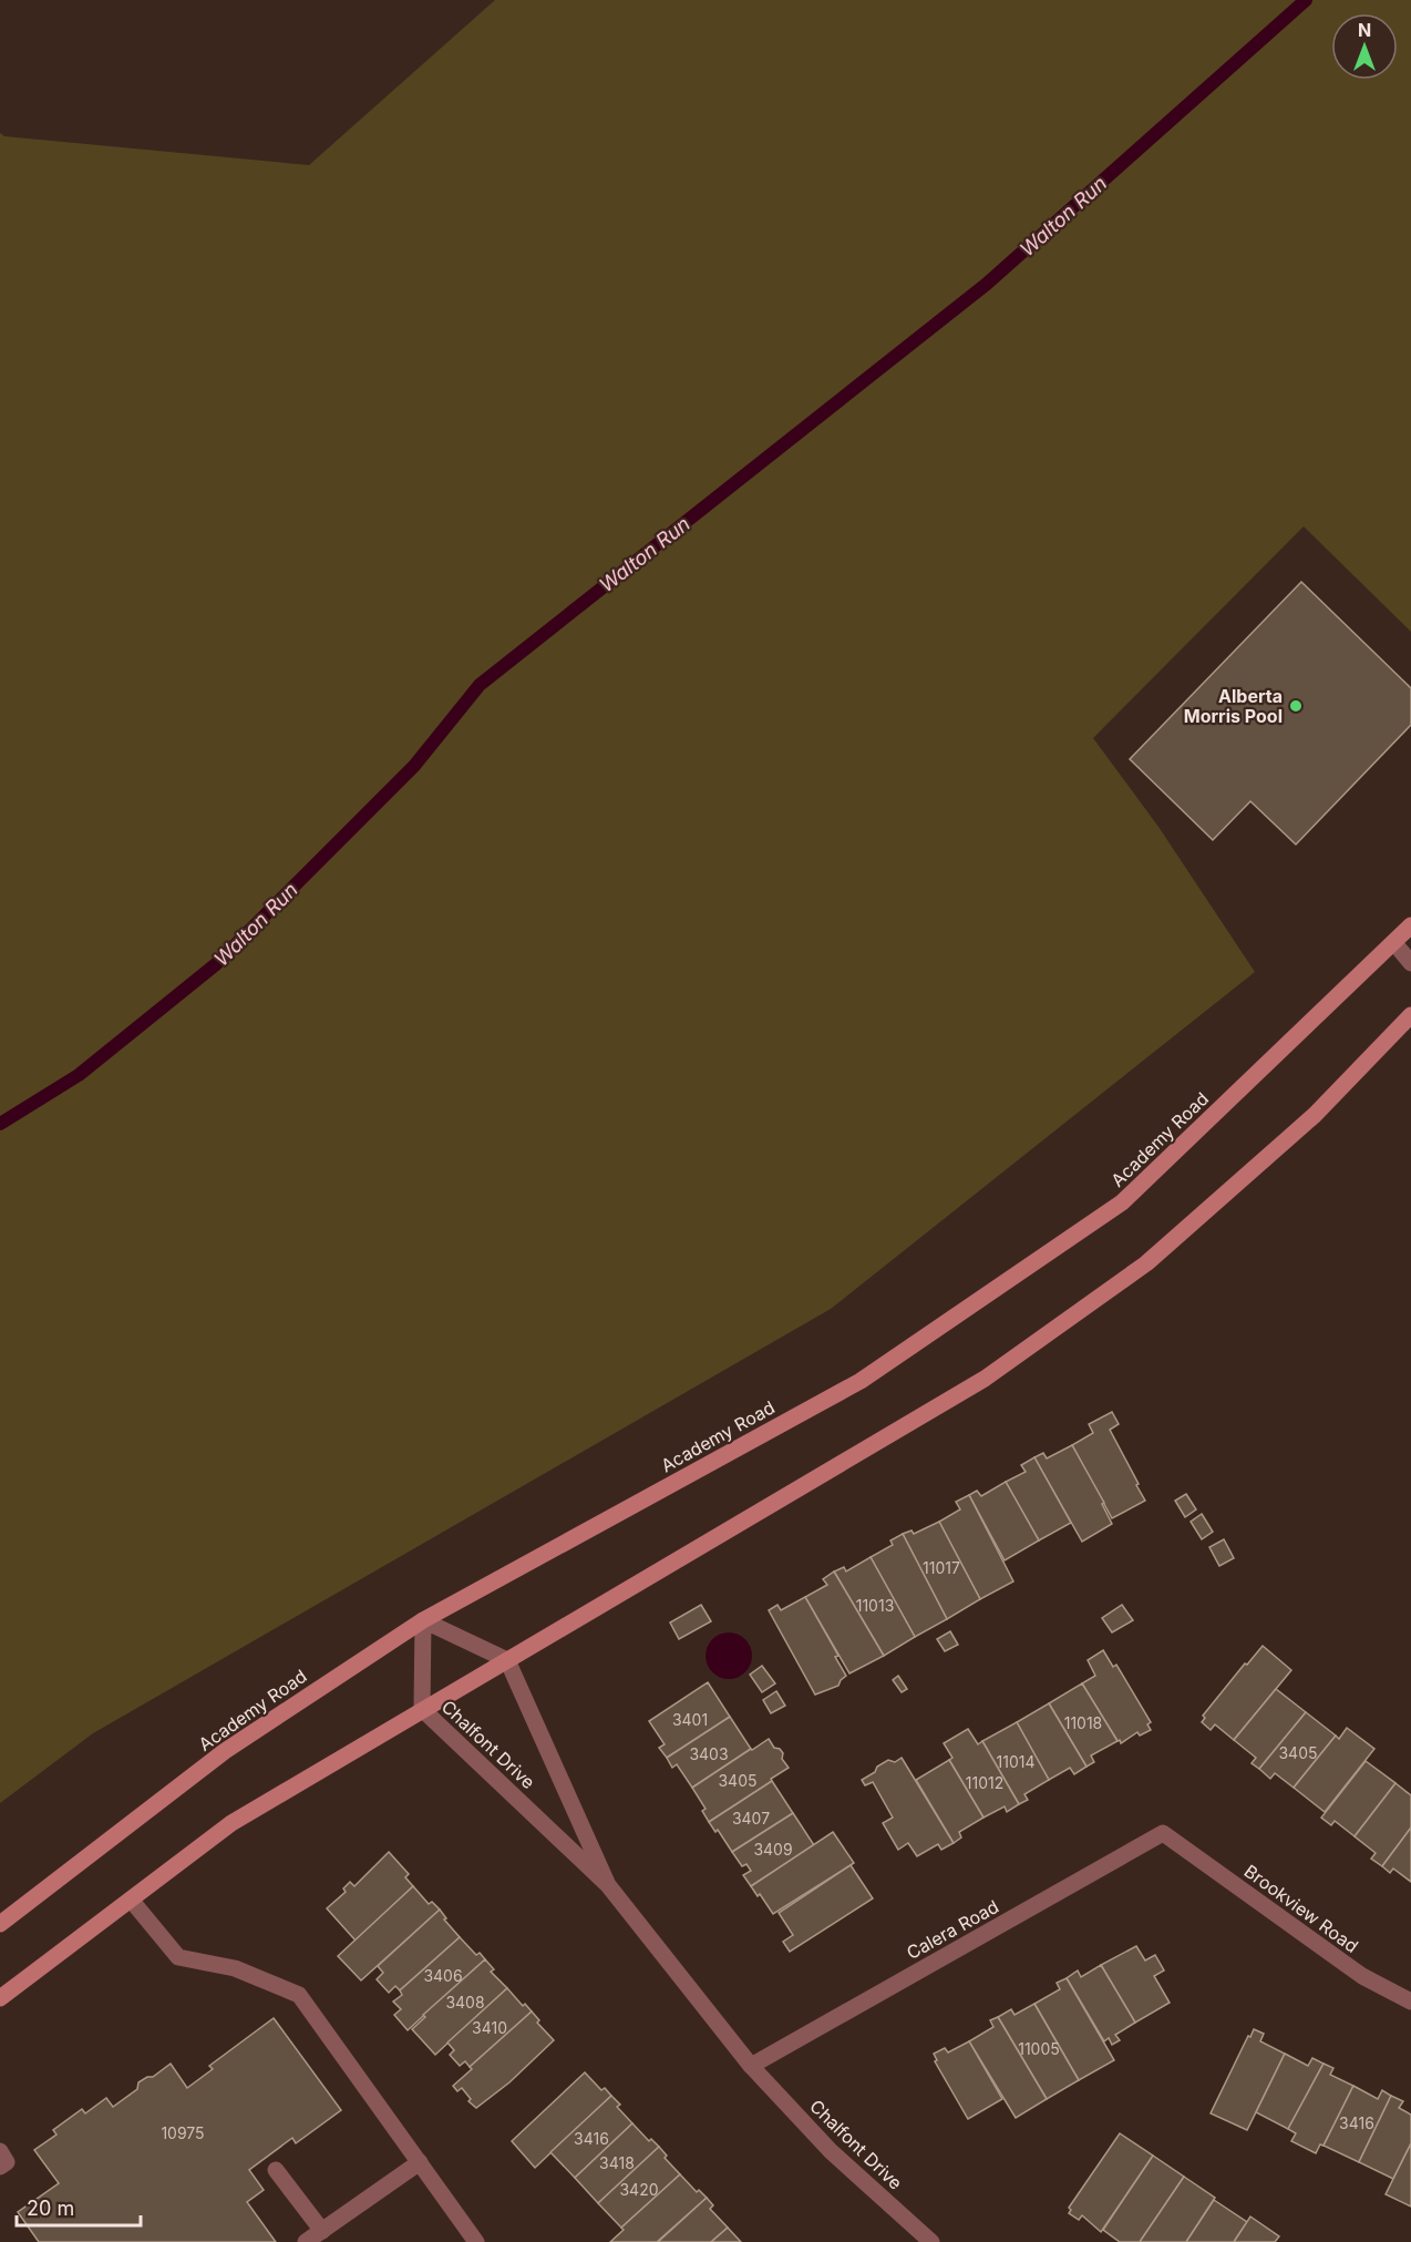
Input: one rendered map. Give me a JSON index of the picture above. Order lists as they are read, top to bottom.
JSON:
{
  "streets": {
    "main road": ["Academy Road"],
    "street": ["Chalfont Drive", "Brookview Road", "Calera Road"]
  },
  "crossings": [
    ["Academy Road", "Chalfont Drive"],
    ["Chalfont Drive", "Calera Road"],
    ["Brookview Road", "Calera Road"]
  ],
  "water": ["Walton Run"],
  "places": ["Alberta Morris Pool"],
  "house_numbers": [
    "11017",
    "11013",
    "3401",
    "11018",
    "3405",
    "3403",
    "11014",
    "3405",
    "11012",
    "3407",
    "3409",
    "3406",
    "3408",
    "3410",
    "11005",
    "3416",
    "10975",
    "3416",
    "3418",
    "3420"
  ],
  "scale_bar": "20 m",
  "north": "top"
}
